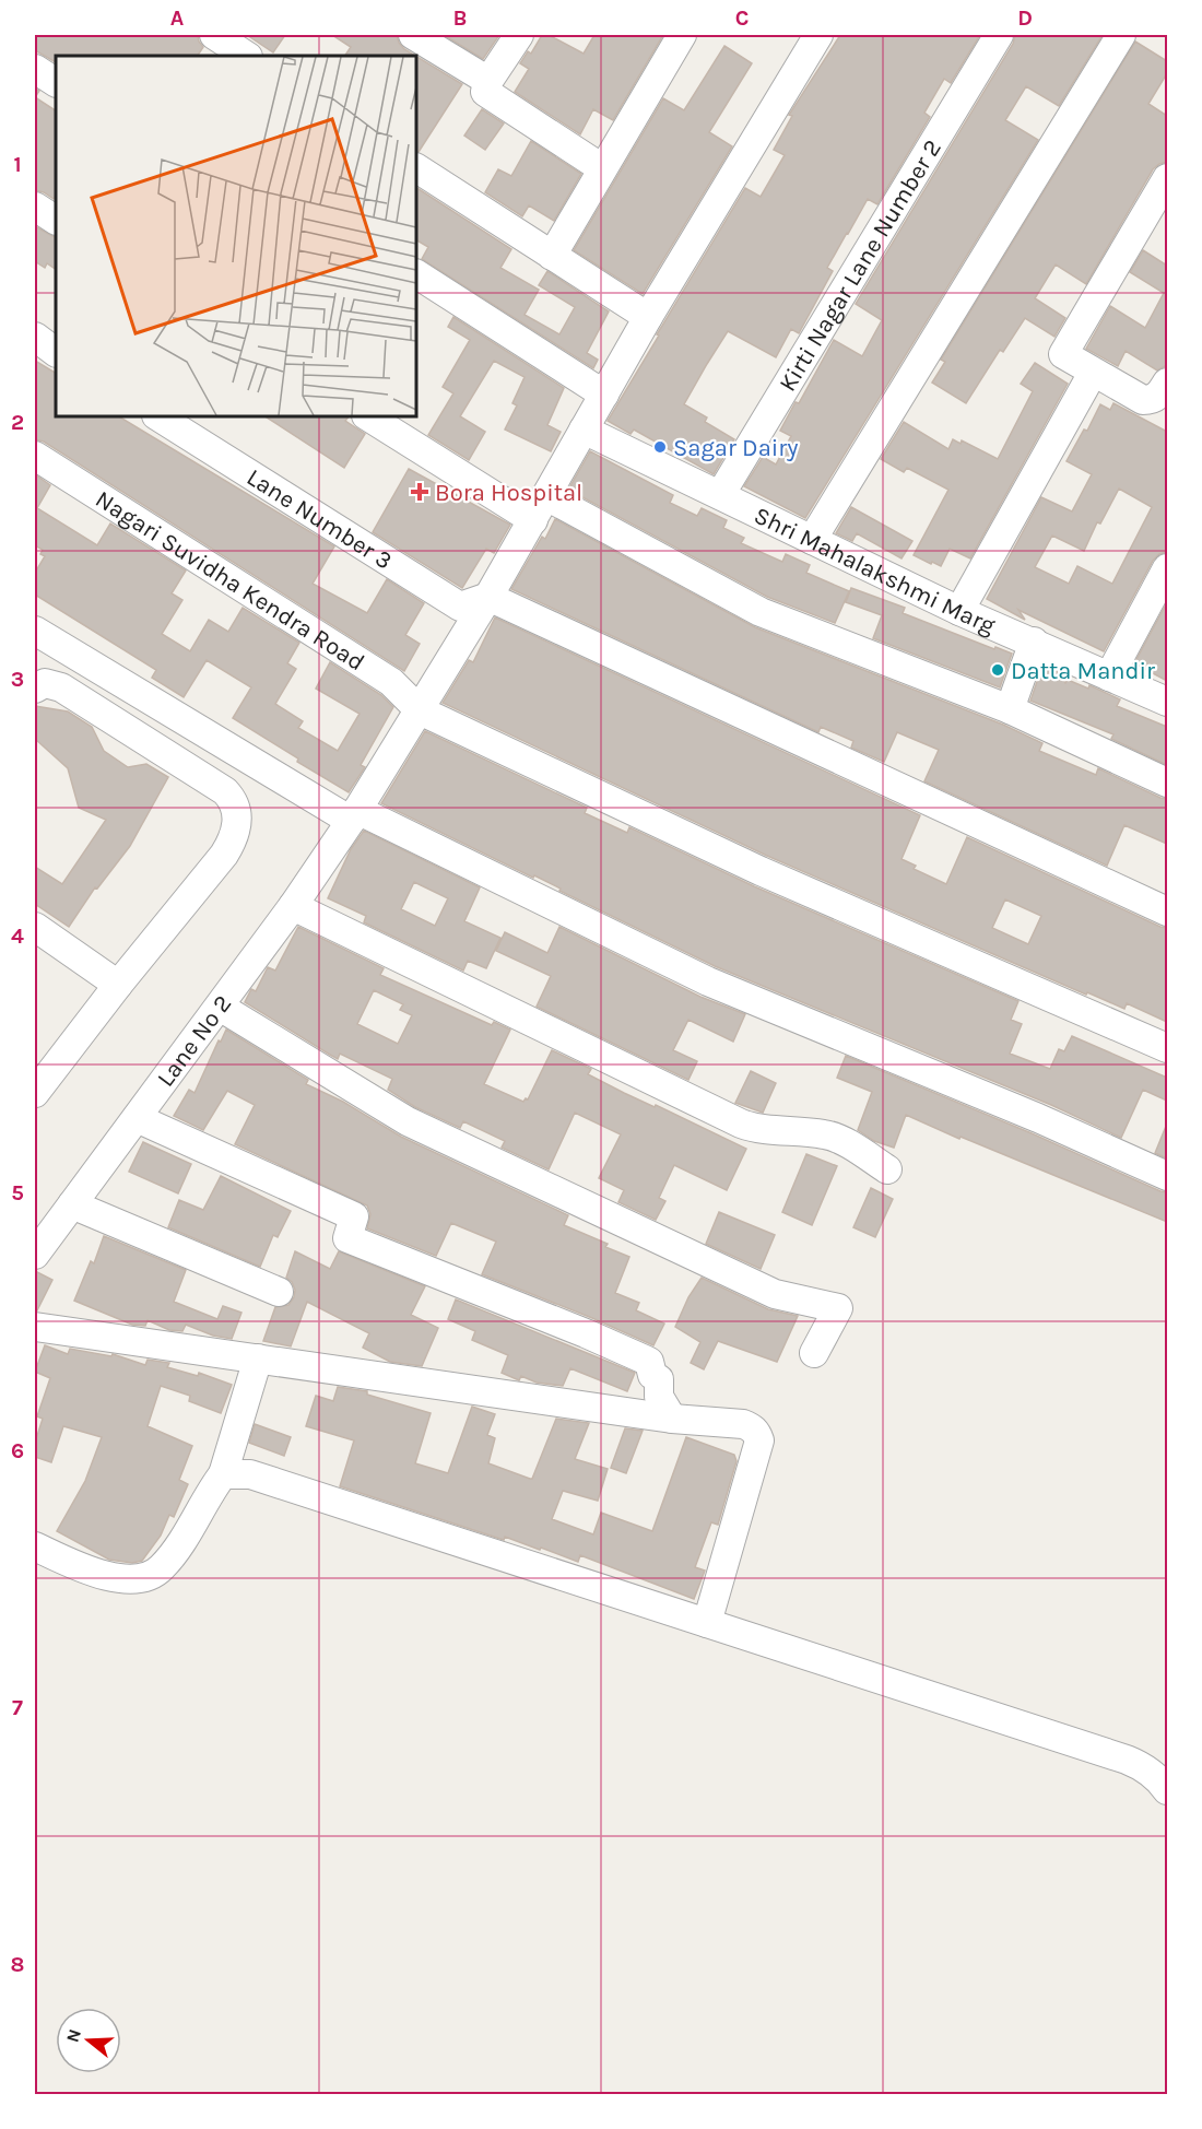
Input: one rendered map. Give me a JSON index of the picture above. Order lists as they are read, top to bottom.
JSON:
{
  "streets": {
    "street": [
      "Kirti Nagar Lane Number 2",
      "Lane Number 3",
      "Shri Mahalakshmi Marg",
      "Nagari Suvidha Kendra Road",
      "Lane No 2"
    ]
  },
  "crossings": [
    ["Kirti Nagar Lane Number 2", "Shri Mahalakshmi Marg"],
    ["Lane Number 3", "Lane No 2"],
    ["Shri Mahalakshmi Marg", "Lane No 2"],
    ["Nagari Suvidha Kendra Road", "Lane No 2"]
  ],
  "places": {
    "other": ["Sagar Dairy", "Datta Mandir"],
    "health": ["Bora Hospital"]
  },
  "north": "left",
  "grid": {
    "columns": [
      "A",
      "B",
      "C",
      "D"
    ],
    "rows": [
      "1",
      "2",
      "3",
      "4",
      "5",
      "6",
      "7",
      "8"
    ]
  }
}
